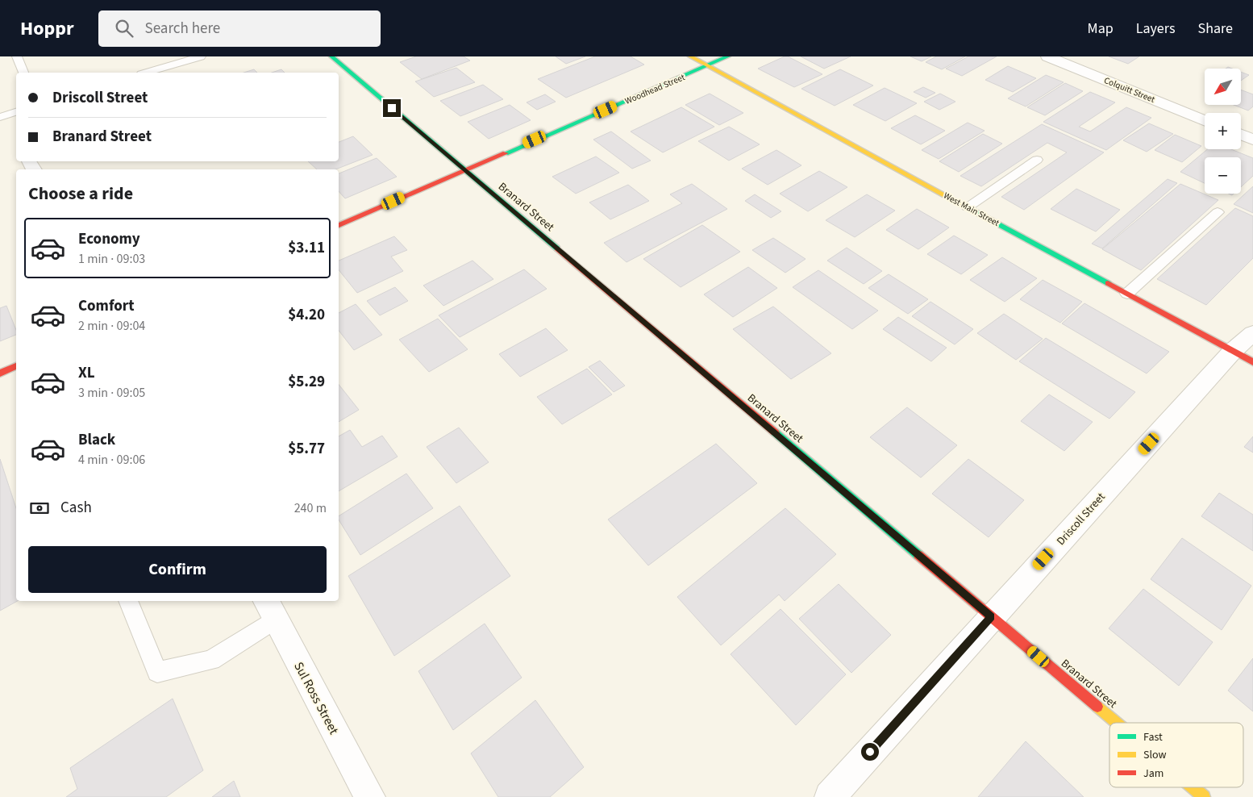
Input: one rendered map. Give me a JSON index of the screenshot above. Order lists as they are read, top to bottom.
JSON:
{
  "streets": {
    "street": [
      "Woodhead Street",
      "Colquitt Street",
      "Branard Street",
      "West Main Street",
      "Driscoll Street",
      "Sul Ross Street"
    ]
  },
  "crossings": [
    ["Woodhead Street", "Branard Street"],
    ["Woodhead Street", "West Main Street"],
    ["Branard Street", "Driscoll Street"],
    ["West Main Street", "Driscoll Street"]
  ],
  "legend": ["Fast", "Slow", "Jam"],
  "north": "bottom left",
  "page": {
    "header": "Hoppr",
    "search": "Search here",
    "nav": ["Map", "Layers", "Share"],
    "map_buttons": ["+", "−"],
    "banner": ["Driscoll Street", "Branard Street"],
    "heading": "Choose a ride",
    "list": [
      {
        "name": "Economy",
        "note": "1 min · 09:03",
        "value": "$3.11"
      },
      {
        "name": "Comfort",
        "note": "2 min · 09:04",
        "value": "$4.20"
      },
      {
        "name": "XL",
        "note": "3 min · 09:05",
        "value": "$5.29"
      },
      {
        "name": "Black",
        "note": "4 min · 09:06",
        "value": "$5.77"
      }
    ],
    "pay": ["Cash", "240 m"],
    "buttons": "Confirm"
  }
}
